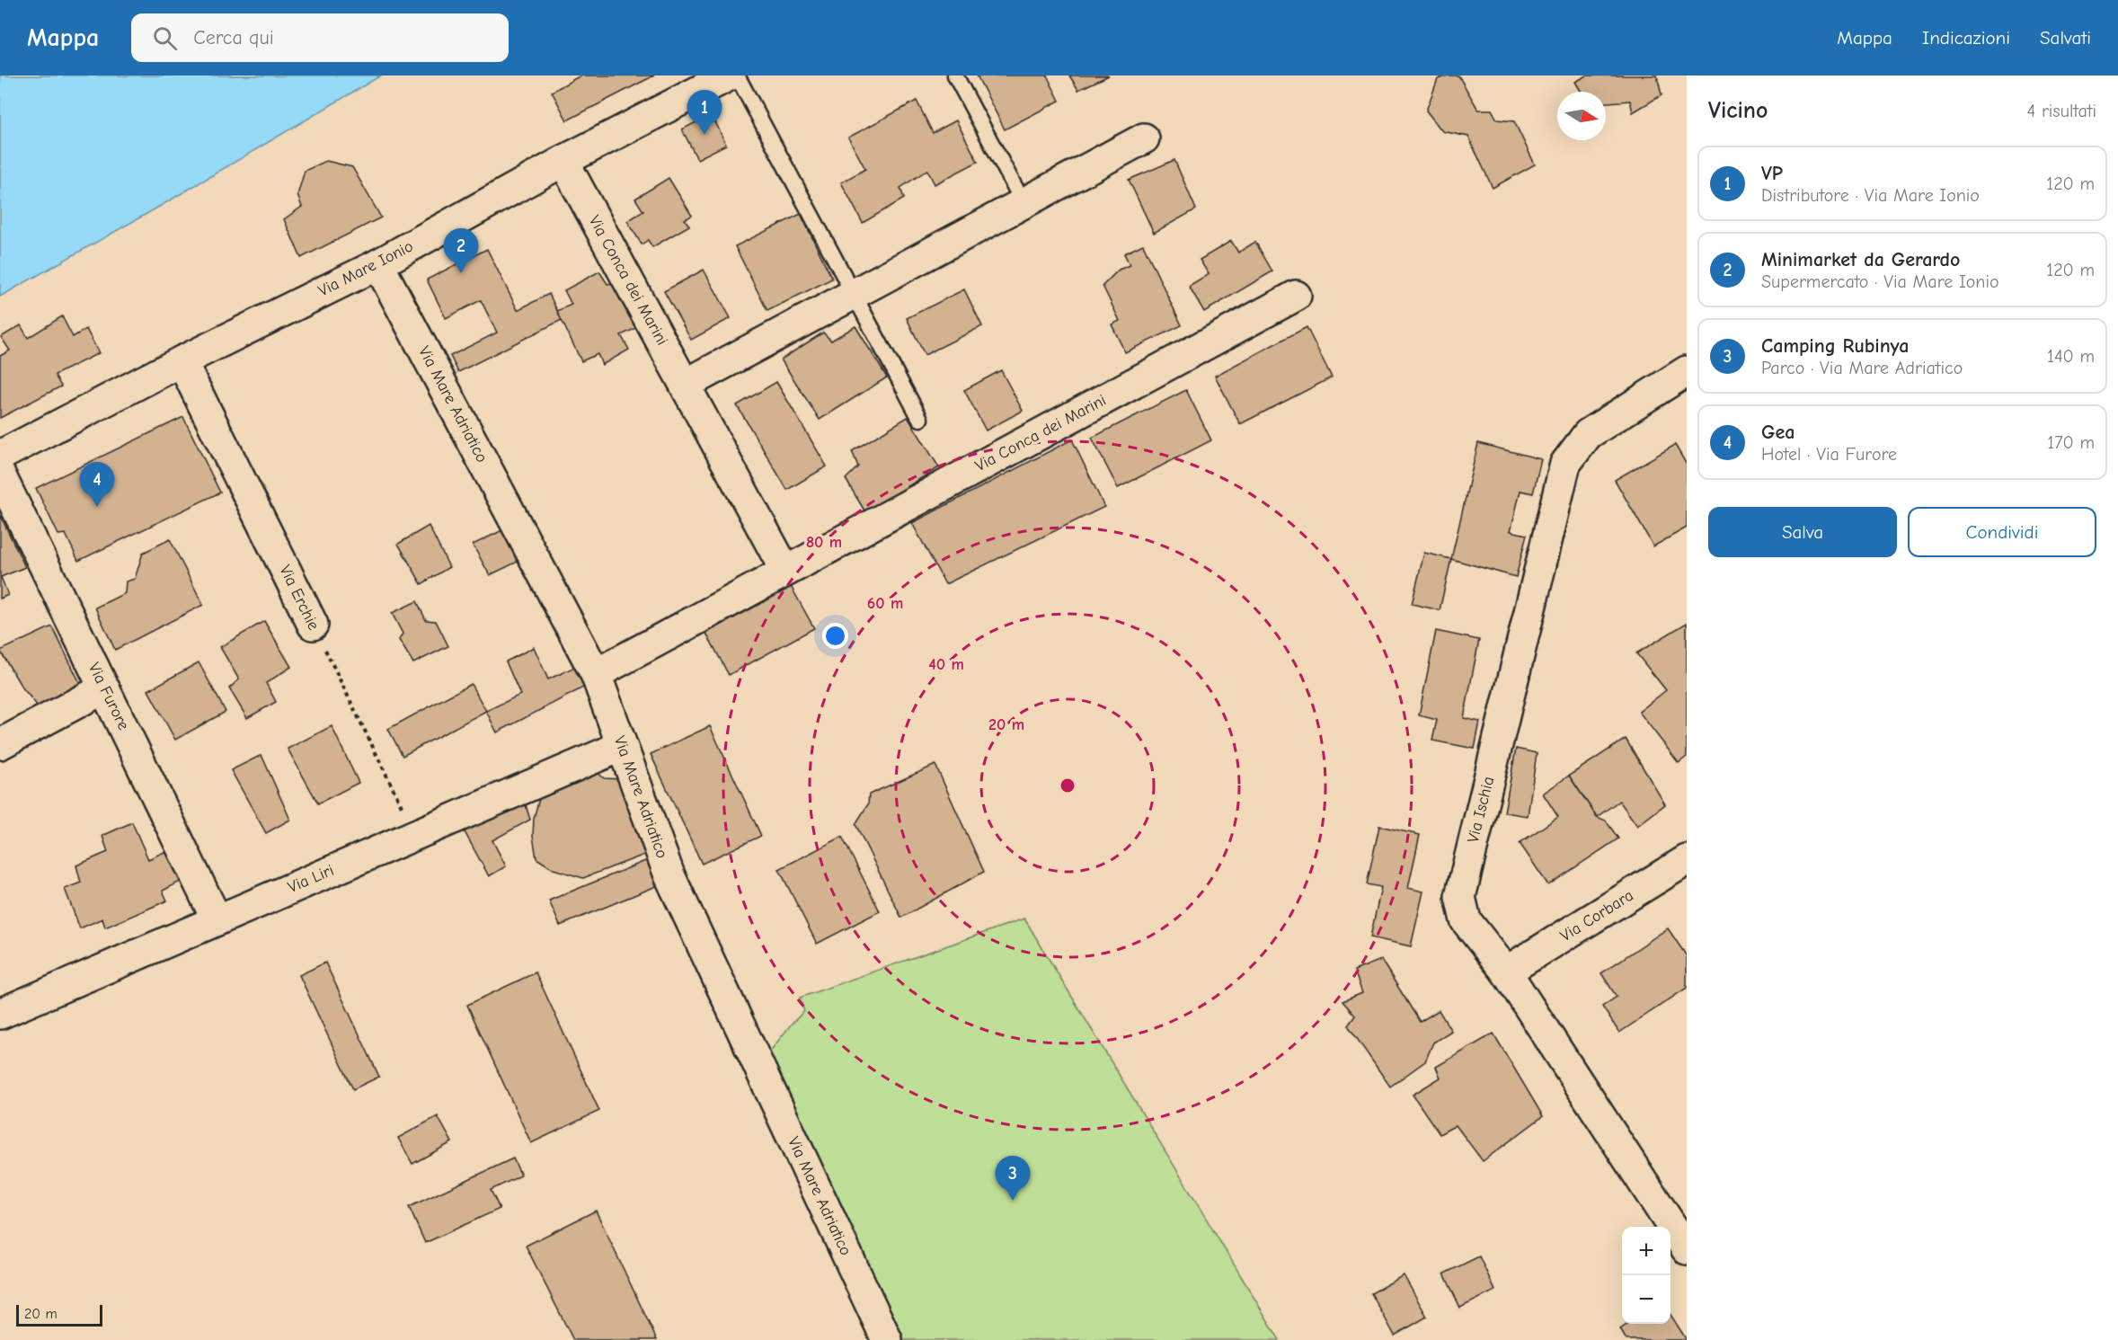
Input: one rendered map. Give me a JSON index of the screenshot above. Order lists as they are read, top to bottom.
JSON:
{
  "streets": {
    "street": [
      "Via Mare Ionio",
      "Via Conca dei Marini",
      "Via Mare Adriatico",
      "Via Erchie",
      "Via Furore",
      "Via Ischia",
      "Via Liri",
      "Via Corbara"
    ]
  },
  "crossings": [
    ["Via Mare Ionio", "Via Conca dei Marini"],
    ["Via Mare Ionio", "Via Mare Adriatico"],
    ["Via Mare Ionio", "Via Erchie"],
    ["Via Conca dei Marini", "Via Mare Adriatico"],
    ["Via Mare Adriatico", "Via Liri"],
    ["Via Erchie", "Via Liri"],
    ["Via Furore", "Via Liri"],
    ["Via Ischia", "Via Corbara"]
  ],
  "scale_bar": "20 m",
  "north": "right",
  "page": {
    "header": "Mappa",
    "search": "Cerca qui",
    "nav": ["Mappa", "Indicazioni", "Salvati"],
    "heading": ["Vicino", "4 risultati"],
    "pins": [
      "1",
      "2",
      "4",
      "3"
    ],
    "list": [
      {
        "mark": "1",
        "name": "VP",
        "note": "Distributore · Via Mare Ionio",
        "value": "120 m"
      },
      {
        "mark": "2",
        "name": "Minimarket da Gerardo",
        "note": "Supermercato · Via Mare Ionio",
        "value": "120 m"
      },
      {
        "mark": "3",
        "name": "Camping Rubinya",
        "note": "Parco · Via Mare Adriatico",
        "value": "140 m"
      },
      {
        "mark": "4",
        "name": "Gea",
        "note": "Hotel · Via Furore",
        "value": "170 m"
      }
    ],
    "buttons": ["Salva", "Condividi"],
    "map_buttons": ["+", "−"],
    "scale": "20 m"
  },
  "rings": [
    "80 m",
    "60 m",
    "40 m",
    "20 m"
  ]
}
